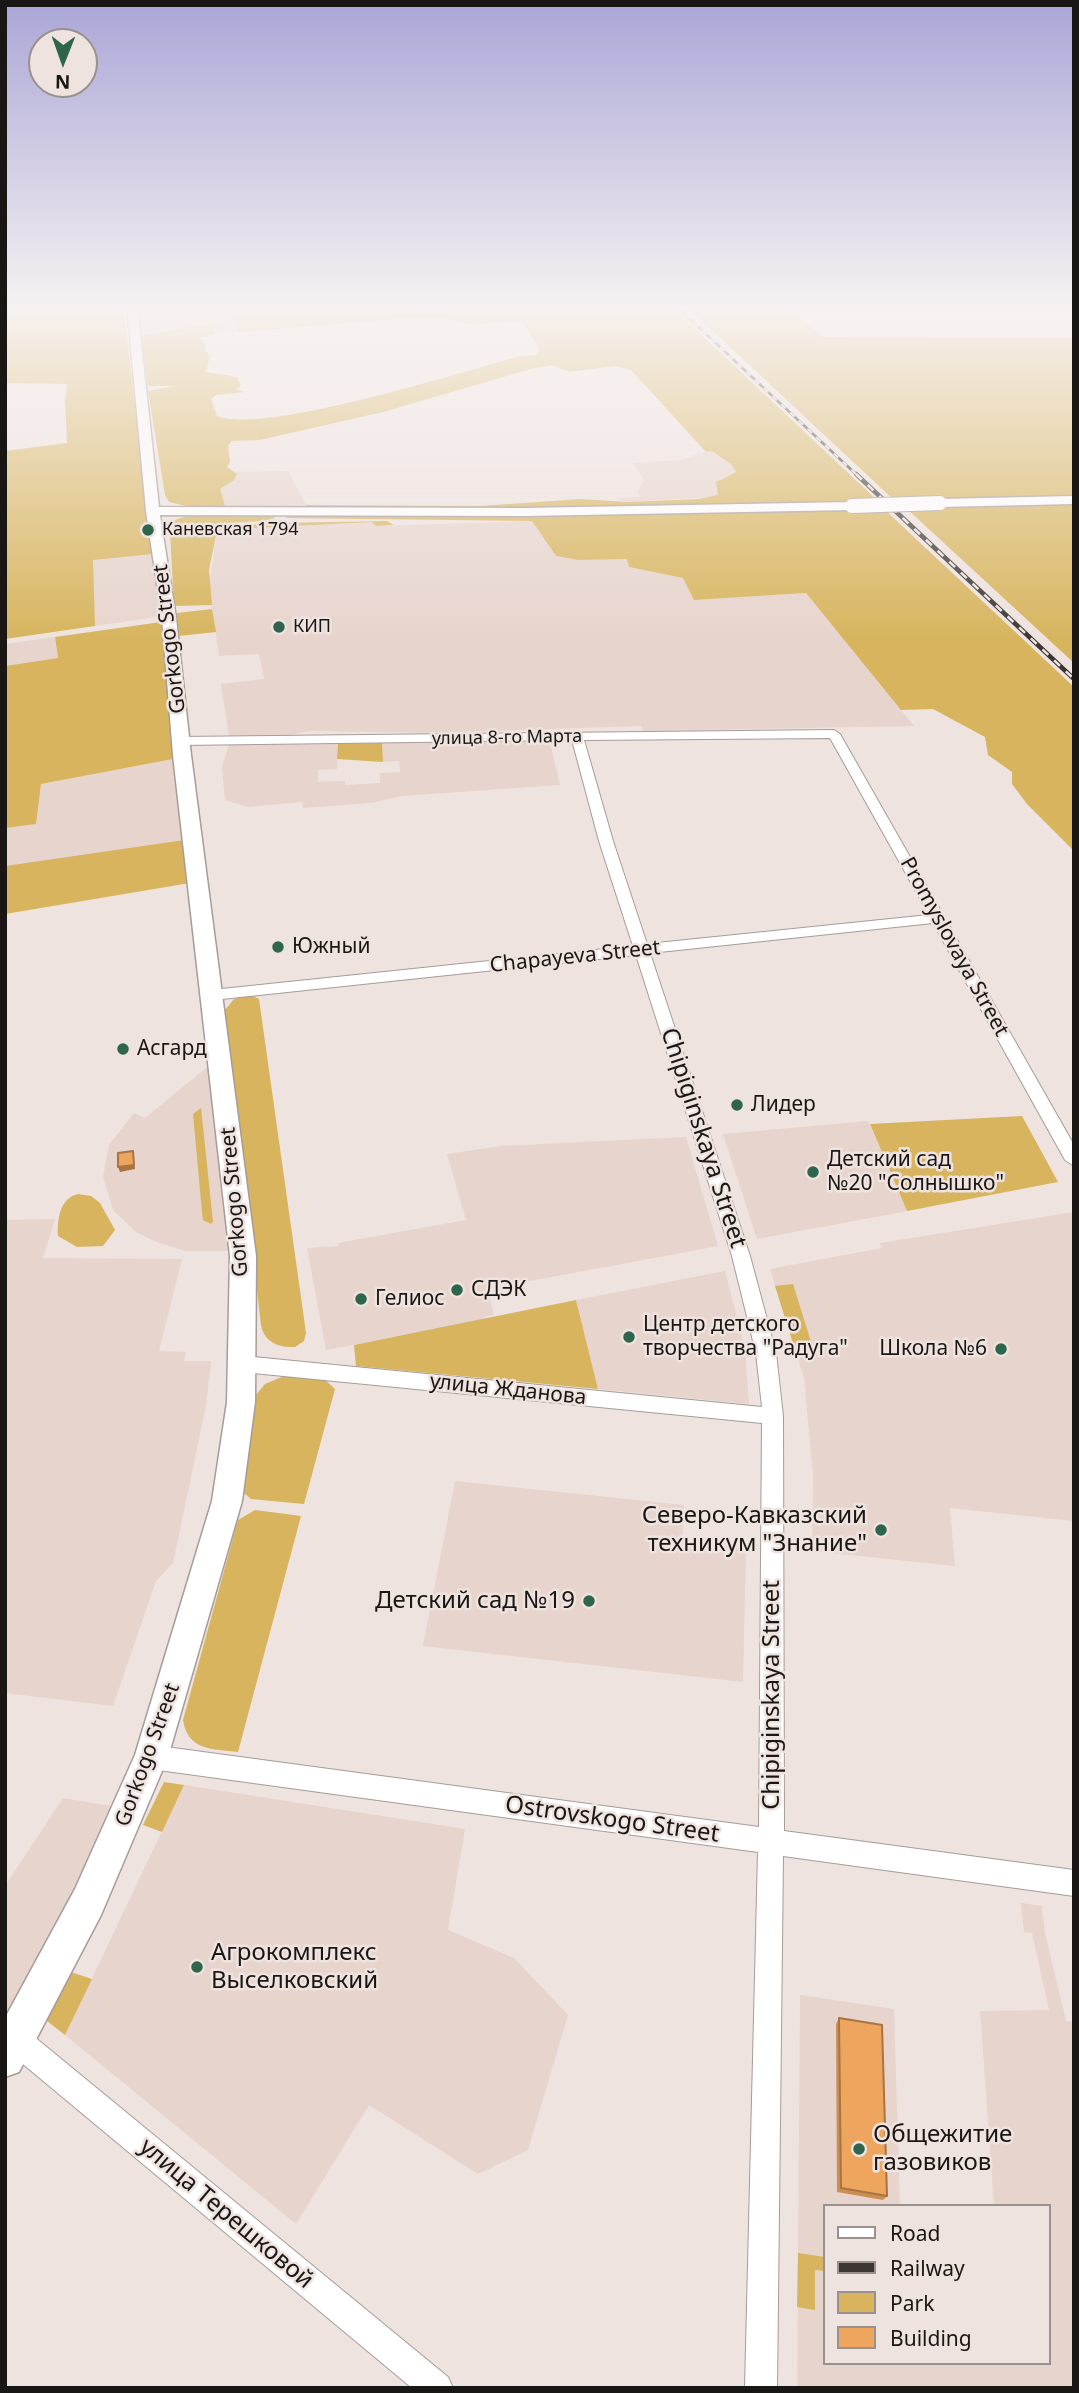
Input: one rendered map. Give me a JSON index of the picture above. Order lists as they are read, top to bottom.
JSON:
{
  "streets": {
    "main road": ["Gorkogo Street"],
    "street": [
      "улица 8-го Марта",
      "Promyslovaya Street",
      "Chapayeva Street",
      "Chipiginskaya Street",
      "улица Жданова",
      "Ostrovskogo Street",
      "улица Терешковой"
    ]
  },
  "crossings": [
    ["Gorkogo Street", "улица 8-го Марта"],
    ["Gorkogo Street", "Chapayeva Street"],
    ["Gorkogo Street", "улица Жданова"],
    ["Gorkogo Street", "Ostrovskogo Street"],
    ["Gorkogo Street", "улица Терешковой"],
    ["улица 8-го Марта", "Promyslovaya Street"],
    ["улица 8-го Марта", "Chipiginskaya Street"],
    ["Promyslovaya Street", "Chapayeva Street"],
    ["Chapayeva Street", "Chipiginskaya Street"],
    ["Chipiginskaya Street", "улица Жданова"],
    ["Chipiginskaya Street", "Ostrovskogo Street"]
  ],
  "places": [
    "Каневская 1794",
    "КИП",
    "Южный",
    "Асгард",
    "Лидер",
    "Детский сад №20 \"Солнышко\"",
    "СДЭК",
    "Гелиос",
    "Центр детского творчества \"Радуга\"",
    "Школа №6",
    "Северо-Кавказский техникум \"Знание\"",
    "Детский сад №19",
    "Агрокомплекс Выселковский",
    "Общежитие газовиков"
  ],
  "legend": [
    "Road",
    "Railway",
    "Park",
    "Building"
  ],
  "north": "bottom"
}
